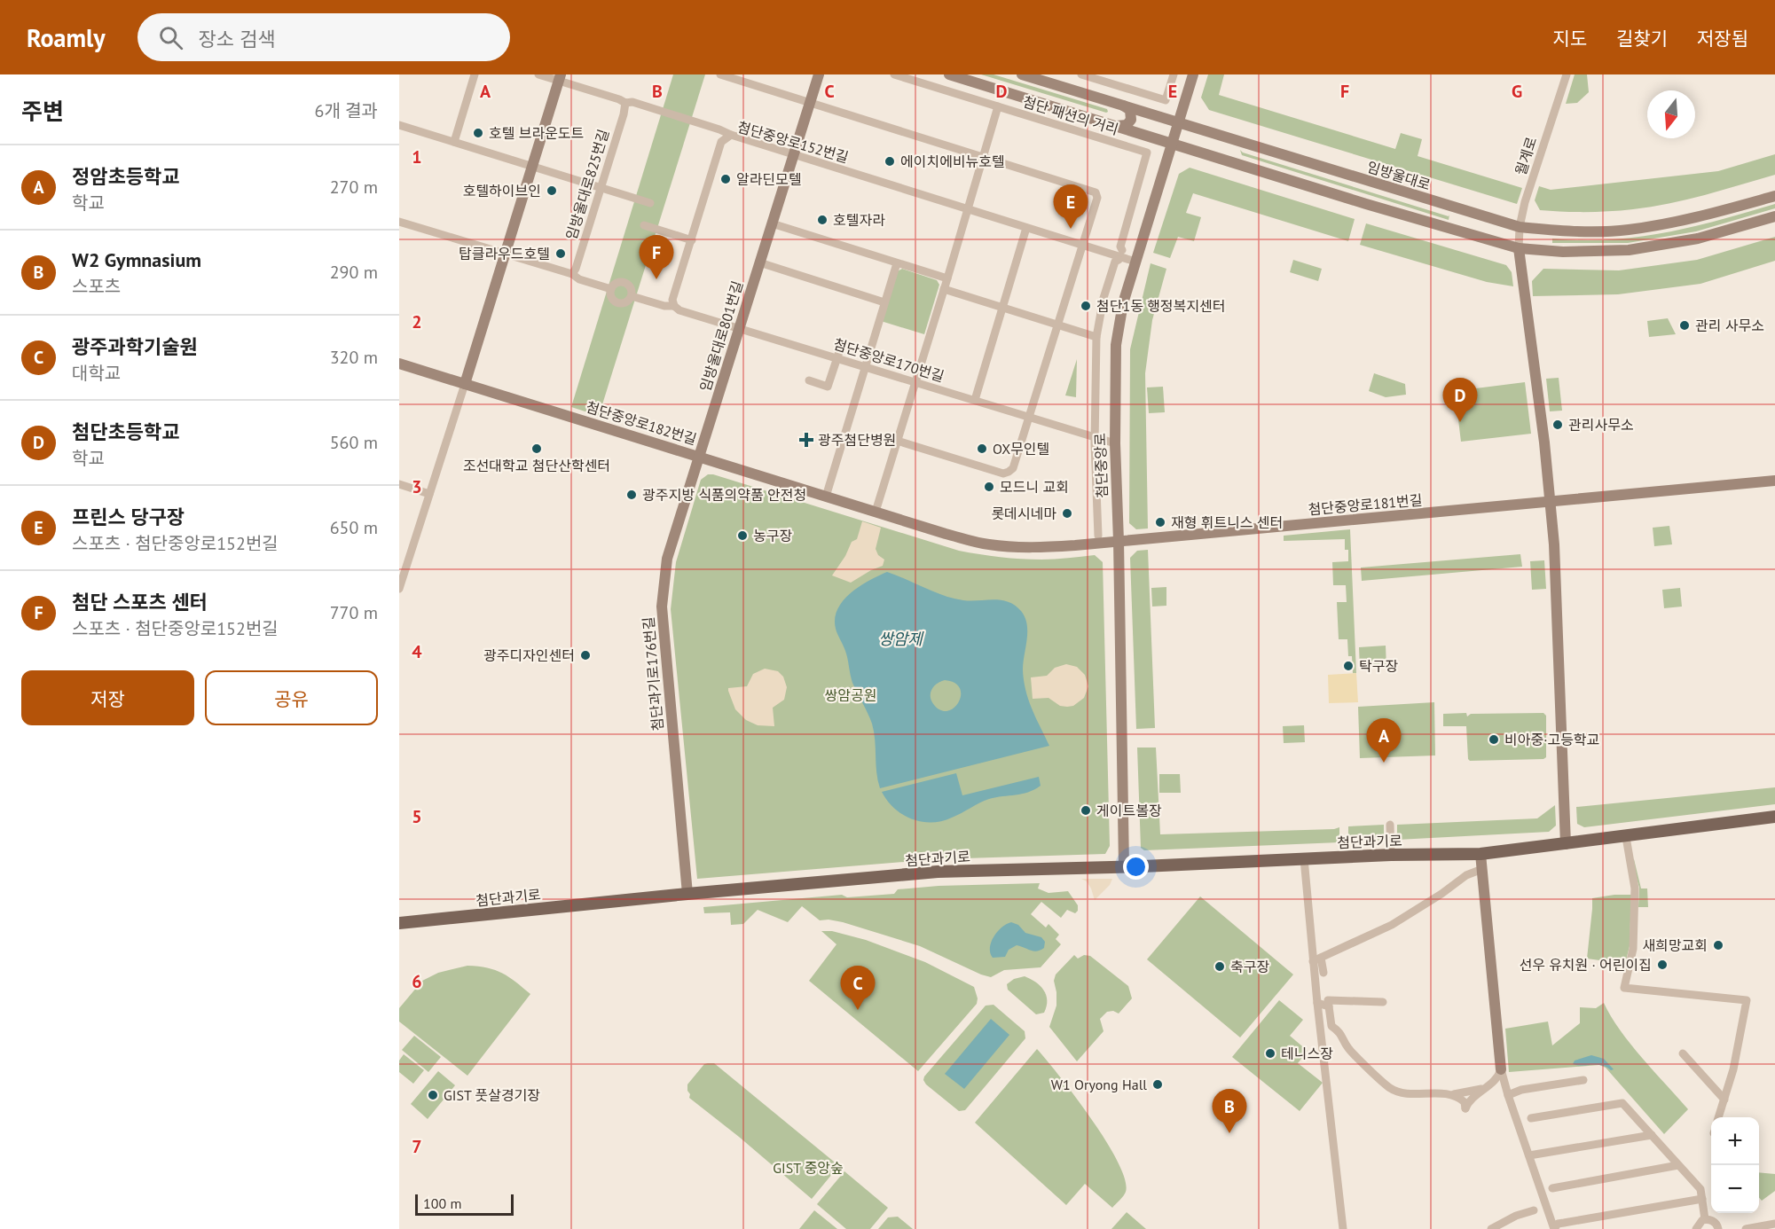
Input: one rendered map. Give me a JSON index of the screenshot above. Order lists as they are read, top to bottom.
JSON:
{
  "streets": {
    "main road": ["첨단과기로"],
    "street": [
      "첨단 패션의 거리",
      "첨단중앙로152번길",
      "월계로",
      "임방울대로",
      "임방울대로825번길",
      "임방울대로801번길",
      "첨단중앙로170번길",
      "첨단중앙로182번길",
      "첨단중앙로",
      "첨단중앙로181번길",
      "첨단과기로176번길"
    ]
  },
  "crossings": [
    ["첨단중앙로152번길", "임방울대로801번길"],
    ["첨단중앙로152번길", "첨단중앙로"],
    ["월계로", "임방울대로"],
    ["임방울대로", "첨단중앙로"],
    ["임방울대로801번길", "첨단중앙로170번길"],
    ["임방울대로801번길", "첨단중앙로182번길"],
    ["임방울대로801번길", "첨단과기로176번길"],
    ["첨단중앙로170번길", "첨단중앙로"],
    ["첨단중앙로182번길", "첨단중앙로"],
    ["첨단중앙로182번길", "첨단중앙로181번길"],
    ["첨단중앙로182번길", "첨단과기로176번길"],
    ["첨단중앙로", "첨단중앙로181번길"],
    ["첨단중앙로", "첨단과기로"],
    ["첨단과기로176번길", "첨단과기로"]
  ],
  "water": ["쌍암제"],
  "parks": ["쌍암공원", "GIST 중앙숲"],
  "places": {
    "other": [
      "호텔 브라운도트",
      "에이치에비뉴호텔",
      "알라딘모텔",
      "호텔하이브인",
      "호텔자라",
      "탑클라우드호텔",
      "첨단1동 행정복지센터",
      "관리 사무소",
      "관리사무소",
      "조선대학교 첨단산학센터",
      "OX무인텔",
      "모드니 교회",
      "광주지방 식품의약품 안전청",
      "롯데시네마",
      "재형 휘트니스 센터",
      "농구장",
      "광주디자인센터",
      "탁구장",
      "비아중·고등학교",
      "게이트볼장",
      "새희망교회",
      "선우 유치원 · 어린이집",
      "축구장",
      "테니스장",
      "W1 Oryong Hall",
      "GIST 풋살경기장"
    ],
    "health": ["광주첨단병원"]
  },
  "scale_bar": "100 m",
  "north": "bottom",
  "page": {
    "header": "Roamly",
    "search": "장소 검색",
    "nav": ["지도", "길찾기", "저장됨"],
    "heading": ["주변", "6개 결과"],
    "list": [
      {
        "mark": "A",
        "name": "정암초등학교",
        "note": "학교",
        "value": "270 m"
      },
      {
        "mark": "B",
        "name": "W2 Gymnasium",
        "note": "스포츠",
        "value": "290 m"
      },
      {
        "mark": "C",
        "name": "광주과학기술원",
        "note": "대학교",
        "value": "320 m"
      },
      {
        "mark": "D",
        "name": "첨단초등학교",
        "note": "학교",
        "value": "560 m"
      },
      {
        "mark": "E",
        "name": "프린스 당구장",
        "note": "스포츠 · 첨단중앙로152번길",
        "value": "650 m"
      },
      {
        "mark": "F",
        "name": "첨단 스포츠 센터",
        "note": "스포츠 · 첨단중앙로152번길",
        "value": "770 m"
      }
    ],
    "pins": [
      "E",
      "F",
      "D",
      "A",
      "C",
      "B"
    ],
    "buttons": ["저장", "공유"],
    "map_buttons": ["+", "−"],
    "scale": "100 m"
  },
  "grid": {
    "columns": [
      "A",
      "B",
      "C",
      "D",
      "E",
      "F",
      "G"
    ],
    "rows": [
      "1",
      "2",
      "3",
      "4",
      "5",
      "6",
      "7"
    ]
  }
}
